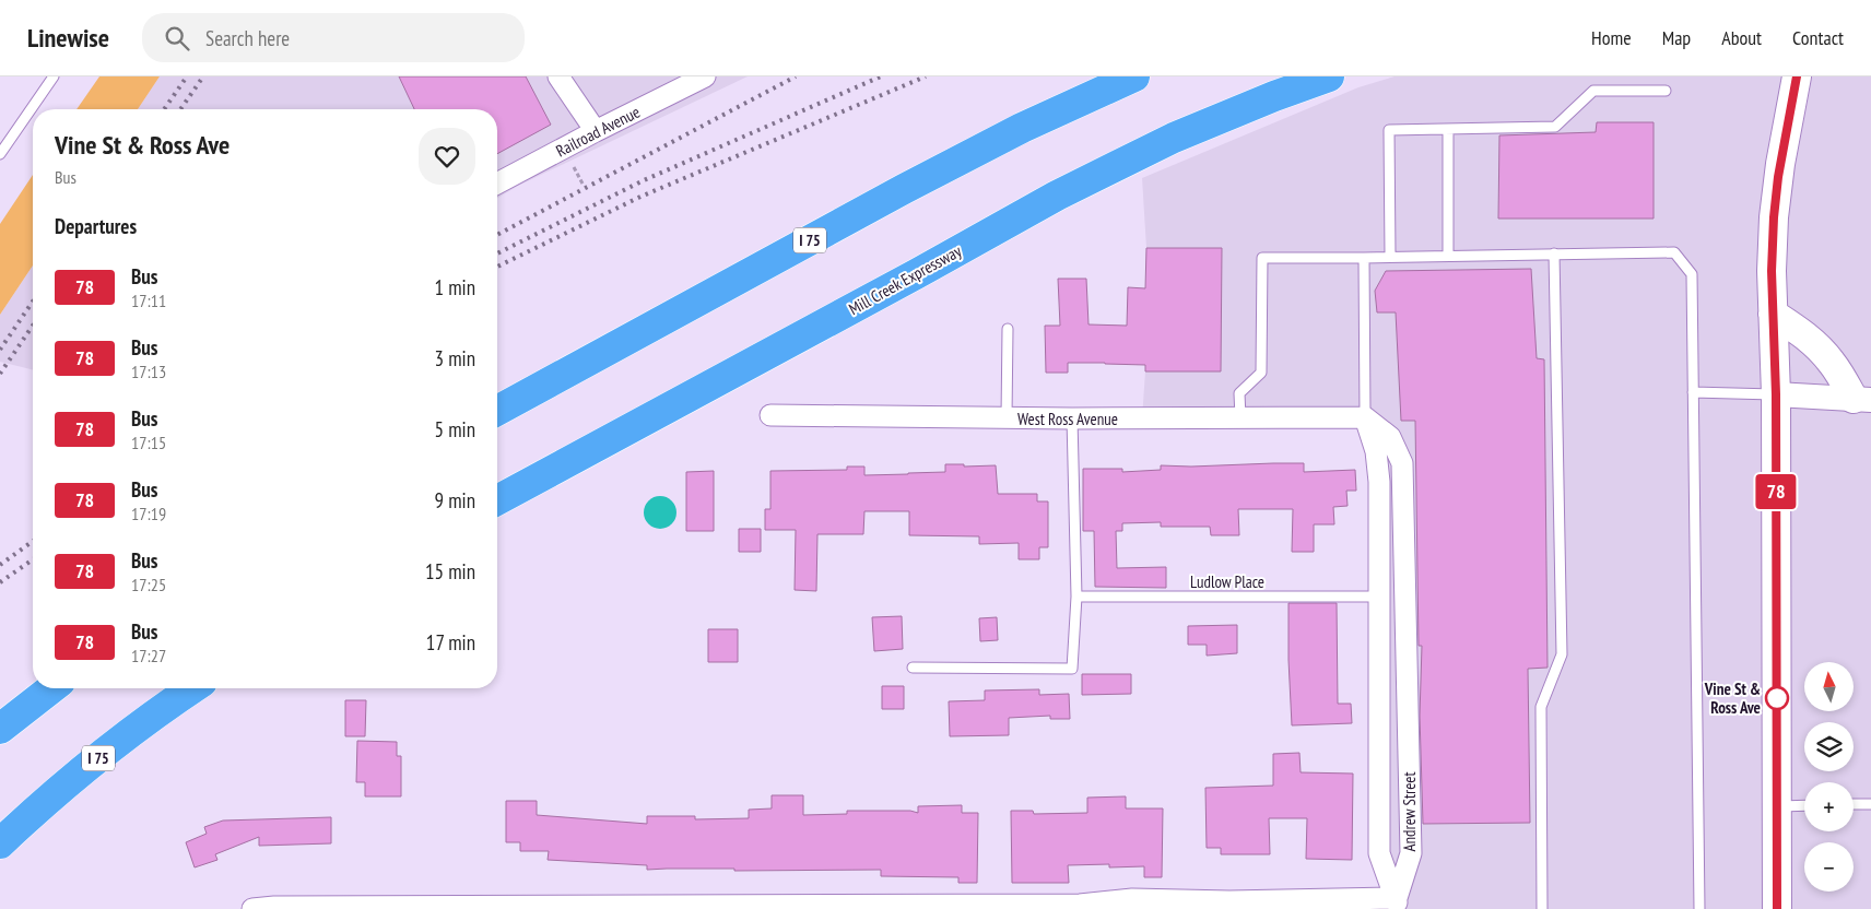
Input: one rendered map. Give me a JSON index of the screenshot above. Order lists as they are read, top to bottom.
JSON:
{
  "streets": {
    "highway": ["I 75", "Mill Creek Expressway"],
    "street": ["Railroad Avenue", "West Ross Avenue", "Andrew Street"],
    "lane": ["Ludlow Place"]
  },
  "crossings": [
    ["West Ross Avenue", "Andrew Street"],
    ["Ludlow Place", "Andrew Street"]
  ],
  "places": ["Vine St & Ross Ave"],
  "lines": ["bus line 78"],
  "north": "top",
  "page": {
    "header": "Linewise",
    "search": "Search here",
    "nav": [
      "Home",
      "Map",
      "About",
      "Contact"
    ],
    "on_map": "78",
    "heading": [
      ["Vine St & Ross Ave", "Bus"],
      "Departures"
    ],
    "list": [
      {
        "mark": "78",
        "name": "Bus",
        "note": "17:11",
        "value": "1 min"
      },
      {
        "mark": "78",
        "name": "Bus",
        "note": "17:13",
        "value": "3 min"
      },
      {
        "mark": "78",
        "name": "Bus",
        "note": "17:15",
        "value": "5 min"
      },
      {
        "mark": "78",
        "name": "Bus",
        "note": "17:19",
        "value": "9 min"
      },
      {
        "mark": "78",
        "name": "Bus",
        "note": "17:25",
        "value": "15 min"
      },
      {
        "mark": "78",
        "name": "Bus",
        "note": "17:27",
        "value": "17 min"
      }
    ],
    "map_buttons": ["+", "−"]
  }
}
